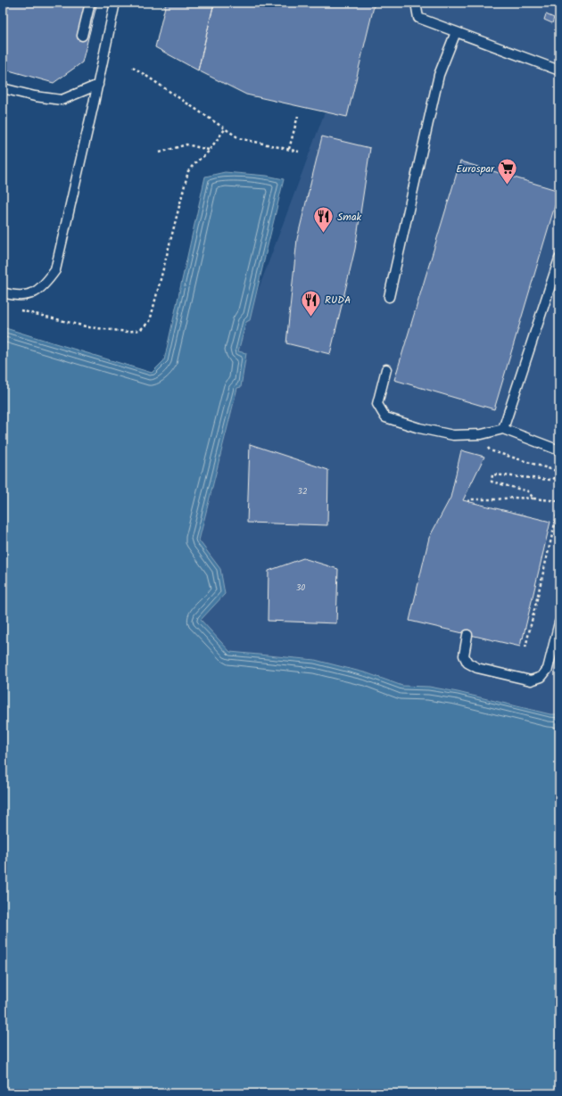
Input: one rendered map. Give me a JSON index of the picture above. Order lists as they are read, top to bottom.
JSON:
{
  "places": {
    "supermarket": ["Eurospar"],
    "restaurant": ["Smak", "RUDA"]
  },
  "house_numbers": ["32", "30"]
}
